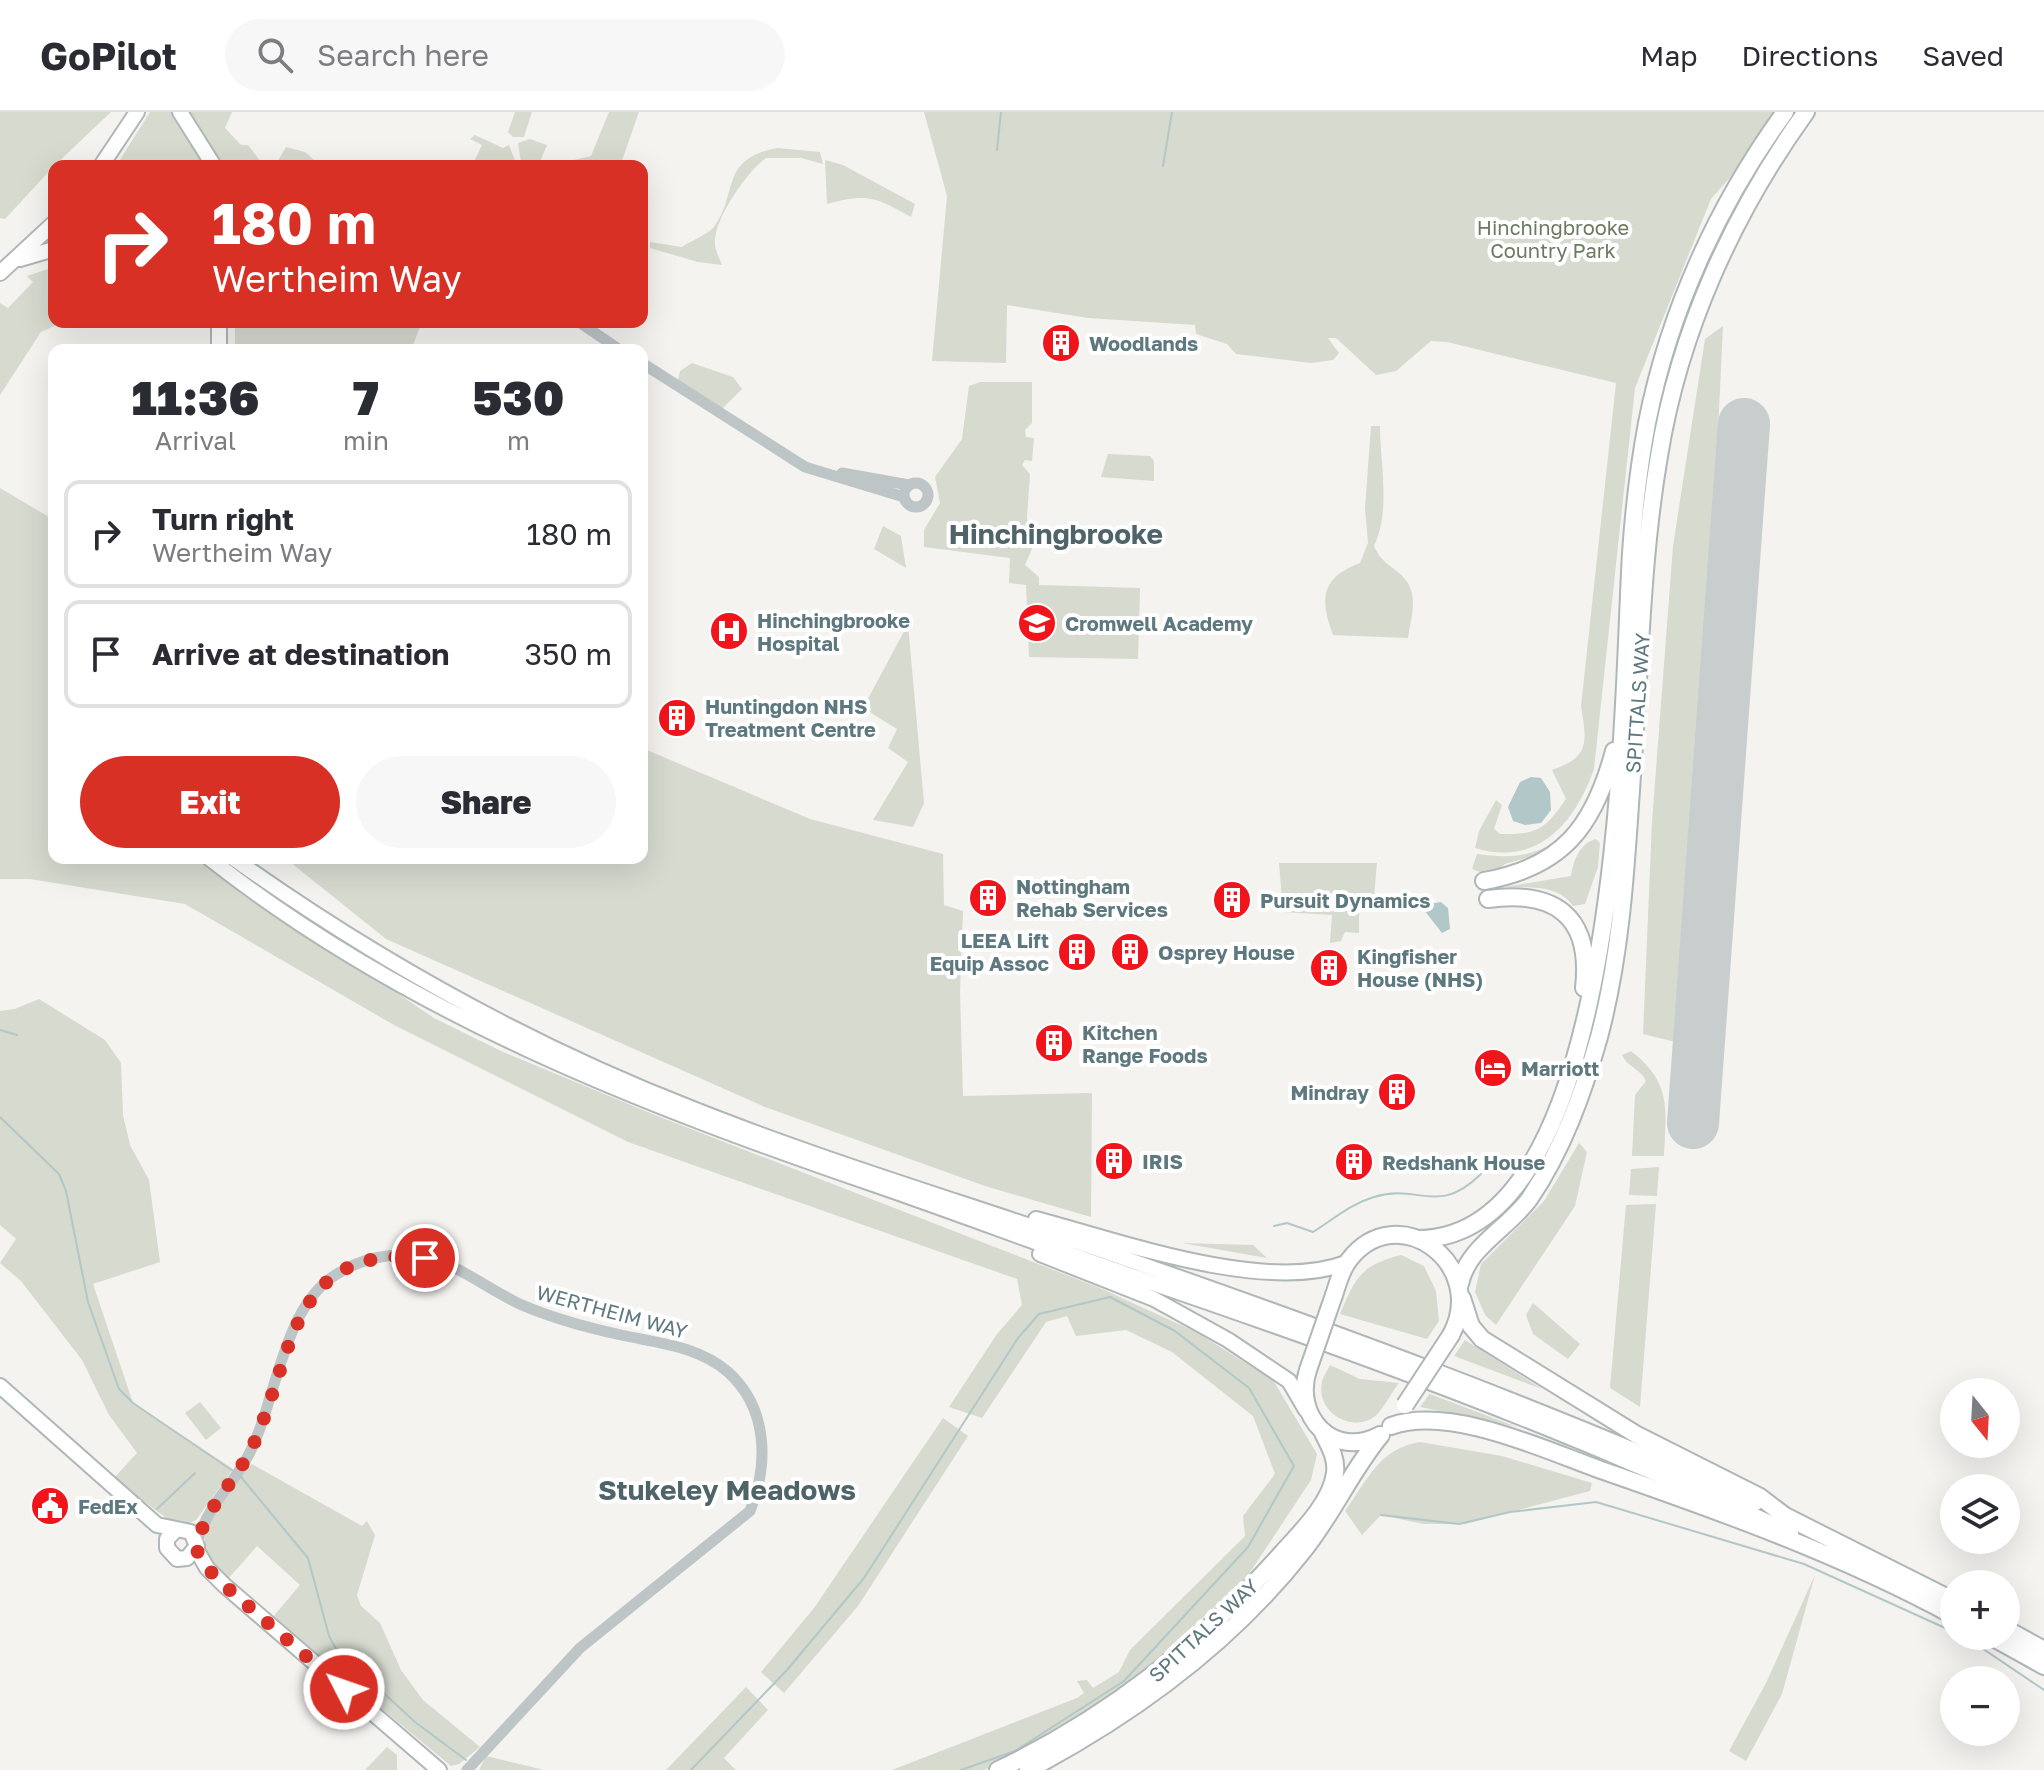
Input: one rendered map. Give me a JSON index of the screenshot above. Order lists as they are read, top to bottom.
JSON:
{
  "streets": {
    "highway": ["SPITTALS WAY"],
    "street": ["WERTHEIM WAY"]
  },
  "districts": ["Hinchingbrooke", "Stukeley Meadows"],
  "parks": ["Hinchingbrooke Country Park"],
  "places": {
    "building": [
      "Woodlands",
      "Huntingdon NHS Treatment Centre",
      "Nottingham Rehab Services",
      "Pursuit Dynamics",
      "LEEA Lift Equip Assoc",
      "Osprey House",
      "Kingfisher House (NHS)",
      "Kitchen Range Foods",
      "Mindray",
      "IRIS",
      "Redshank House"
    ],
    "school or university": ["Cromwell Academy"],
    "hospital": ["Hinchingbrooke Hospital"],
    "hotel": ["Marriott"],
    "public building": ["FedEx"]
  },
  "north": "bottom",
  "page": {
    "header": "GoPilot",
    "search": "Search here",
    "nav": ["Map", "Directions", "Saved"],
    "turn": ["180 m", "Wertheim Way"],
    "eta": [
      "11:36",
      "Arrival",
      "7",
      "min",
      "530",
      "m"
    ],
    "list": [
      {
        "name": "Turn right",
        "note": "Wertheim Way",
        "value": "180 m"
      },
      {
        "name": "Arrive at destination",
        "value": "350 m"
      }
    ],
    "buttons": ["Exit", "Share"],
    "map_buttons": ["+", "−"]
  }
}
